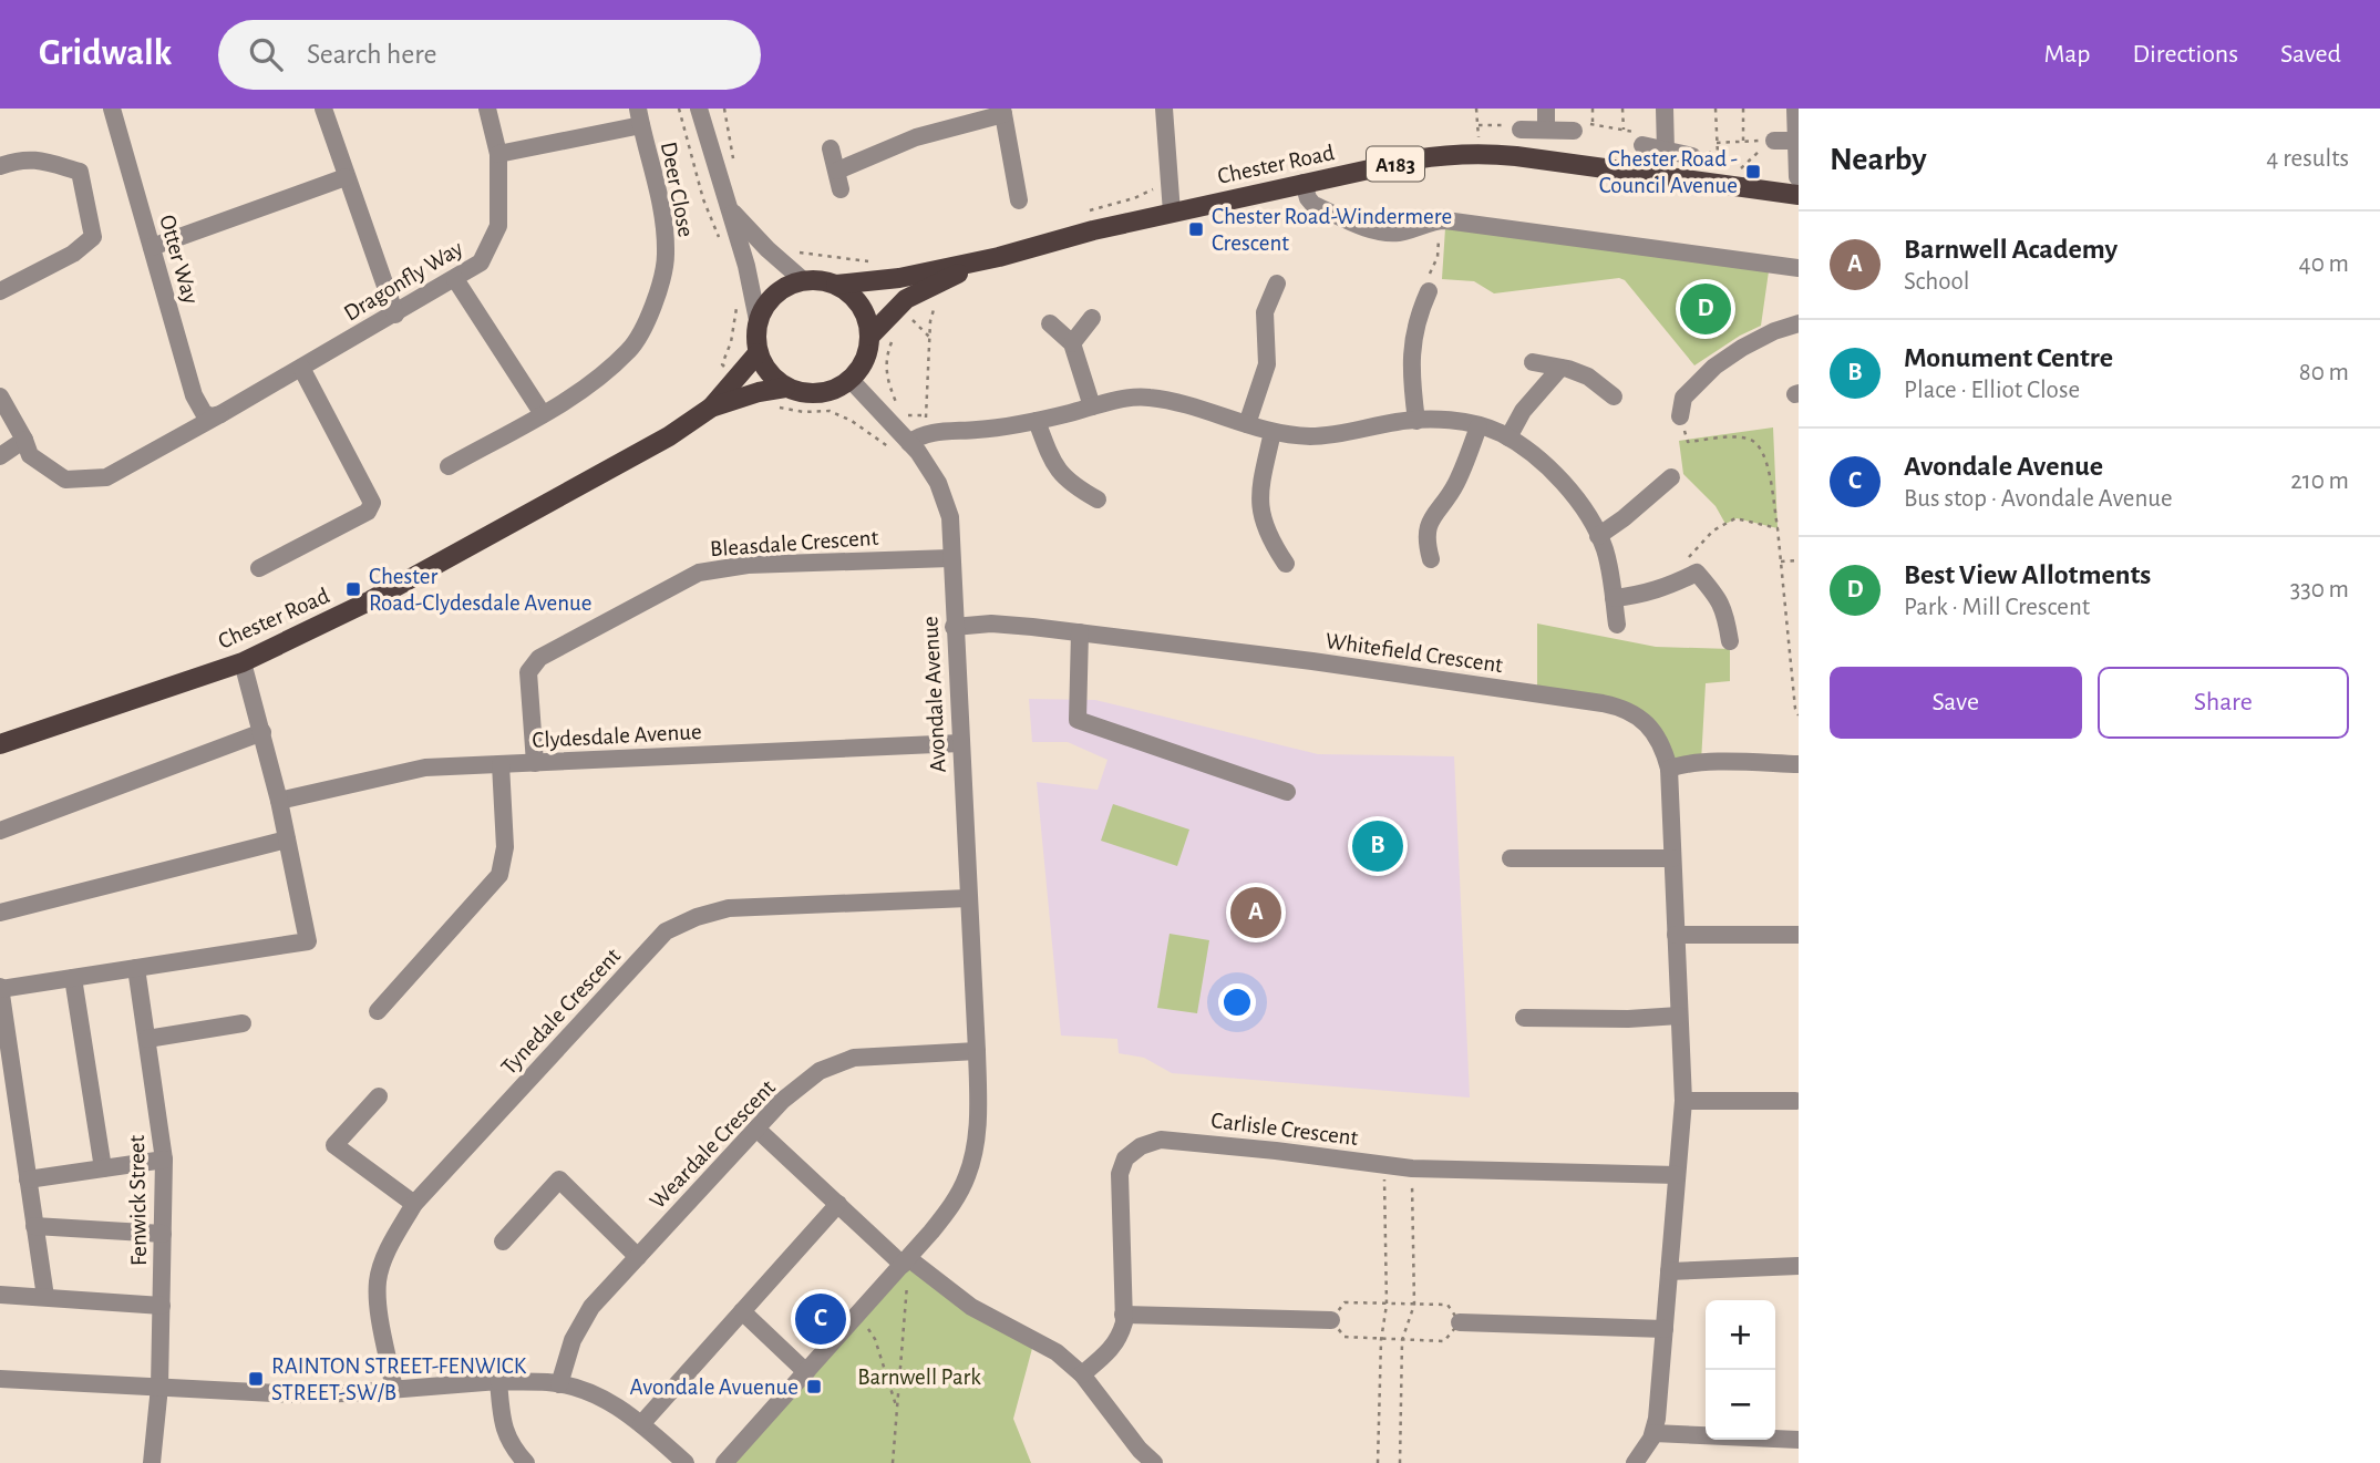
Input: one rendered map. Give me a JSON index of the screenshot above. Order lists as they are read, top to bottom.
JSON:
{
  "streets": {
    "main road": ["Chester Road", "A183"],
    "street": [
      "Deer Close",
      "Otter Way",
      "Dragonfly Way",
      "Bleasdale Crescent",
      "Whitefield Crescent",
      "Avondale Avenue",
      "Clydesdale Avenue",
      "Tynedale Crescent",
      "Carlisle Crescent",
      "Weardale Crescent",
      "Fenwick Street"
    ]
  },
  "crossings": [
    ["Chester Road", "Avondale Avenue"],
    ["Otter Way", "Dragonfly Way"],
    ["Bleasdale Crescent", "Avondale Avenue"],
    ["Bleasdale Crescent", "Clydesdale Avenue"],
    ["Whitefield Crescent", "Avondale Avenue"],
    ["Whitefield Crescent", "Carlisle Crescent"],
    ["Avondale Avenue", "Clydesdale Avenue"],
    ["Avondale Avenue", "Tynedale Crescent"],
    ["Avondale Avenue", "Weardale Crescent"]
  ],
  "parks": ["Barnwell Park"],
  "places": {
    "transit": [
      "Chester Road - Council Avenue",
      "Chester Road-Windermere Crescent",
      "Chester Road-Clydesdale Avenue",
      "RAINTON STREET-FENWICK STREET-SW/B",
      "Avondale Avuenue"
    ]
  },
  "page": {
    "header": "Gridwalk",
    "search": "Search here",
    "nav": ["Map", "Directions", "Saved"],
    "heading": ["Nearby", "4 results"],
    "list": [
      {
        "mark": "A",
        "name": "Barnwell Academy",
        "note": "School",
        "value": "40 m"
      },
      {
        "mark": "B",
        "name": "Monument Centre",
        "note": "Place · Elliot Close",
        "value": "80 m"
      },
      {
        "mark": "C",
        "name": "Avondale Avenue",
        "note": "Bus stop · Avondale Avenue",
        "value": "210 m"
      },
      {
        "mark": "D",
        "name": "Best View Allotments",
        "note": "Park · Mill Crescent",
        "value": "330 m"
      }
    ],
    "pins": [
      "D",
      "B",
      "A",
      "C"
    ],
    "buttons": ["Save", "Share"],
    "map_buttons": ["+", "−"]
  }
}
